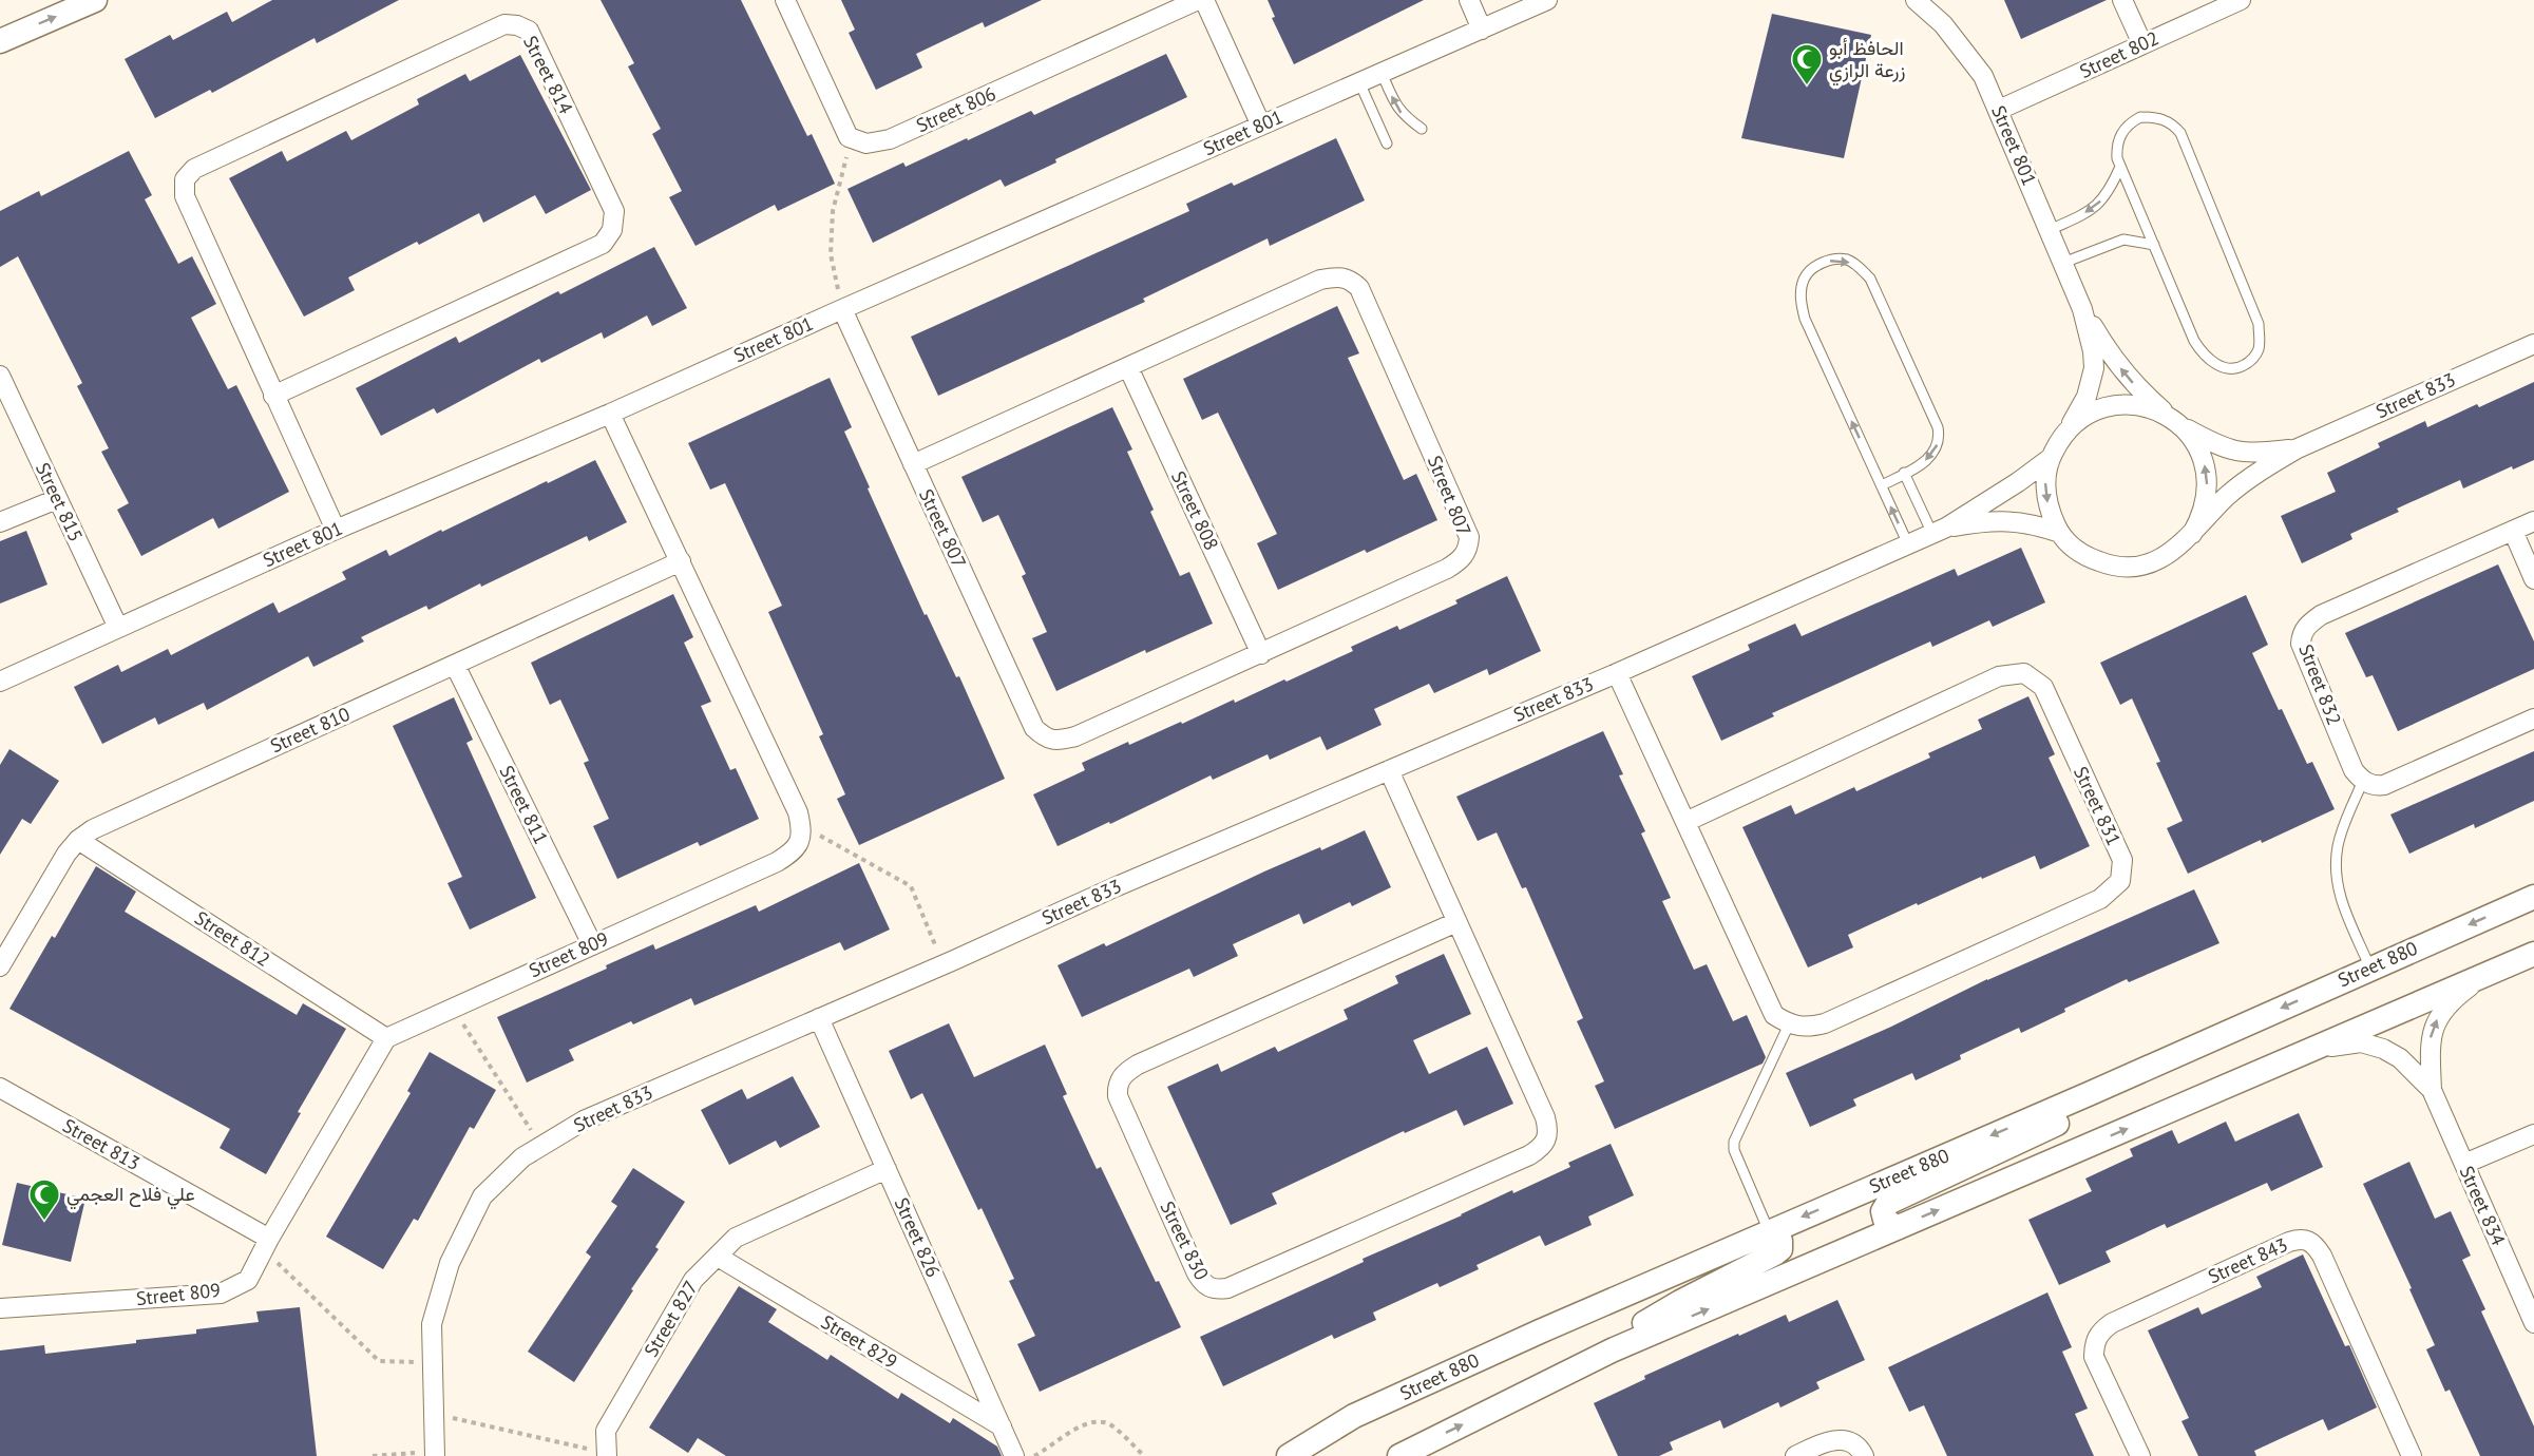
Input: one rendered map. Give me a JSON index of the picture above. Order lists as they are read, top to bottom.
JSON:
{
  "streets": {
    "street": [
      "Street 802",
      "Street 814",
      "Street 806",
      "Street 801",
      "Street 833",
      "Street 807",
      "Street 815",
      "Street 808",
      "Street 832",
      "Street 810",
      "Street 811",
      "Street 831",
      "Street 812",
      "Street 809",
      "Street 880",
      "Street 813",
      "Street 834",
      "Street 826",
      "Street 830",
      "Street 843",
      "Street 827",
      "Street 829"
    ]
  },
  "crossings": [
    ["Street 802", "Street 801"],
    ["Street 814", "Street 801"],
    ["Street 801", "Street 833"],
    ["Street 801", "Street 807"],
    ["Street 801", "Street 815"],
    ["Street 833", "Street 826"],
    ["Street 833", "Street 830"],
    ["Street 807", "Street 808"],
    ["Street 810", "Street 811"],
    ["Street 810", "Street 812"],
    ["Street 811", "Street 809"],
    ["Street 812", "Street 809"],
    ["Street 809", "Street 813"],
    ["Street 826", "Street 827"],
    ["Street 826", "Street 829"],
    ["Street 827", "Street 829"]
  ],
  "places": {
    "mosque": ["الحافظ أبو زرعة الرازي", "علي فلاح العجمي"]
  }
}
